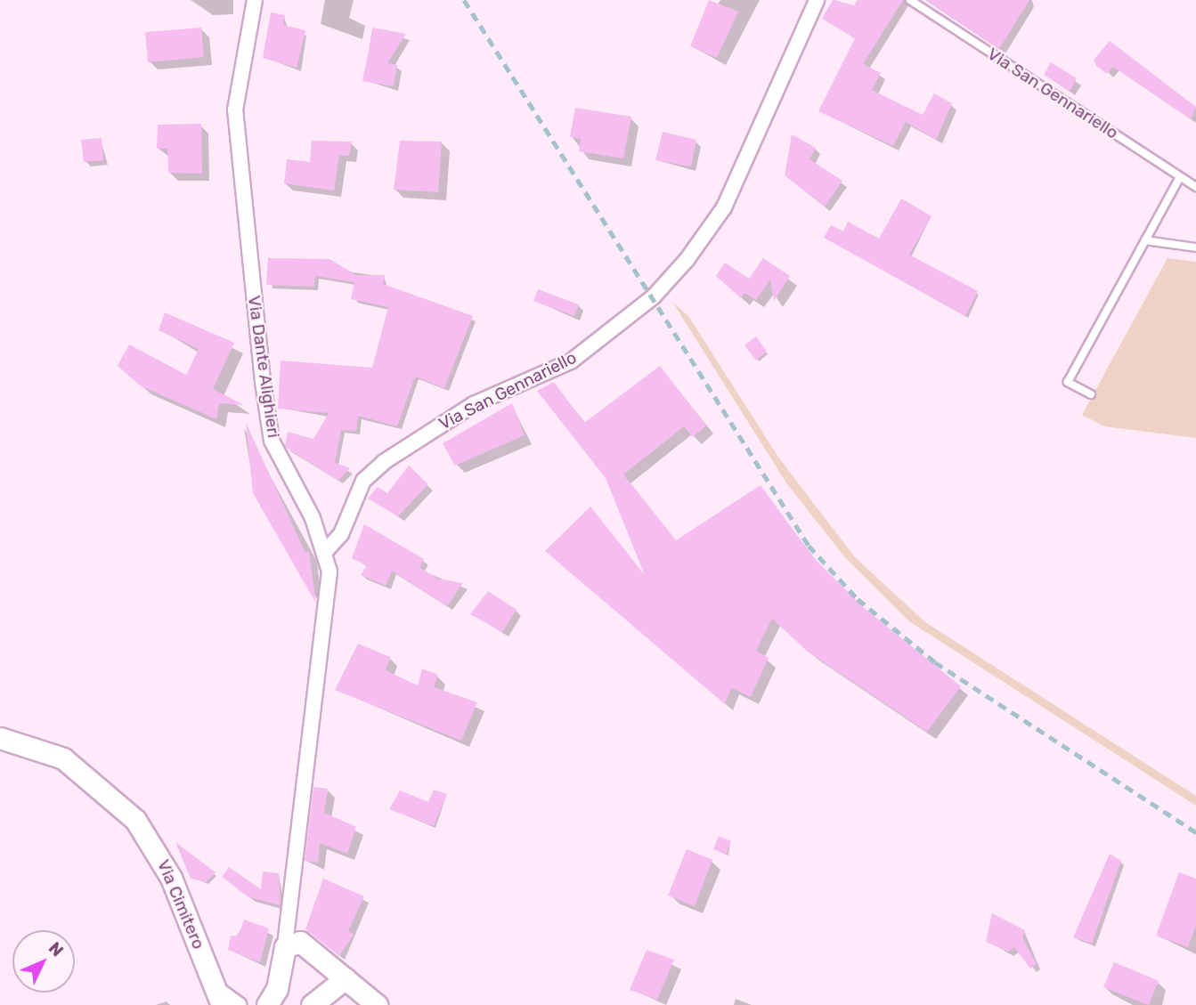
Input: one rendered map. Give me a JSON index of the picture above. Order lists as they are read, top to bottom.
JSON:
{
  "streets": {
    "street": ["Via San Gennariello", "Via Dante Alighieri", "Via Cimitero"]
  },
  "crossings": [
    ["Via San Gennariello", "Via Dante Alighieri"]
  ],
  "north": "top right"
}
